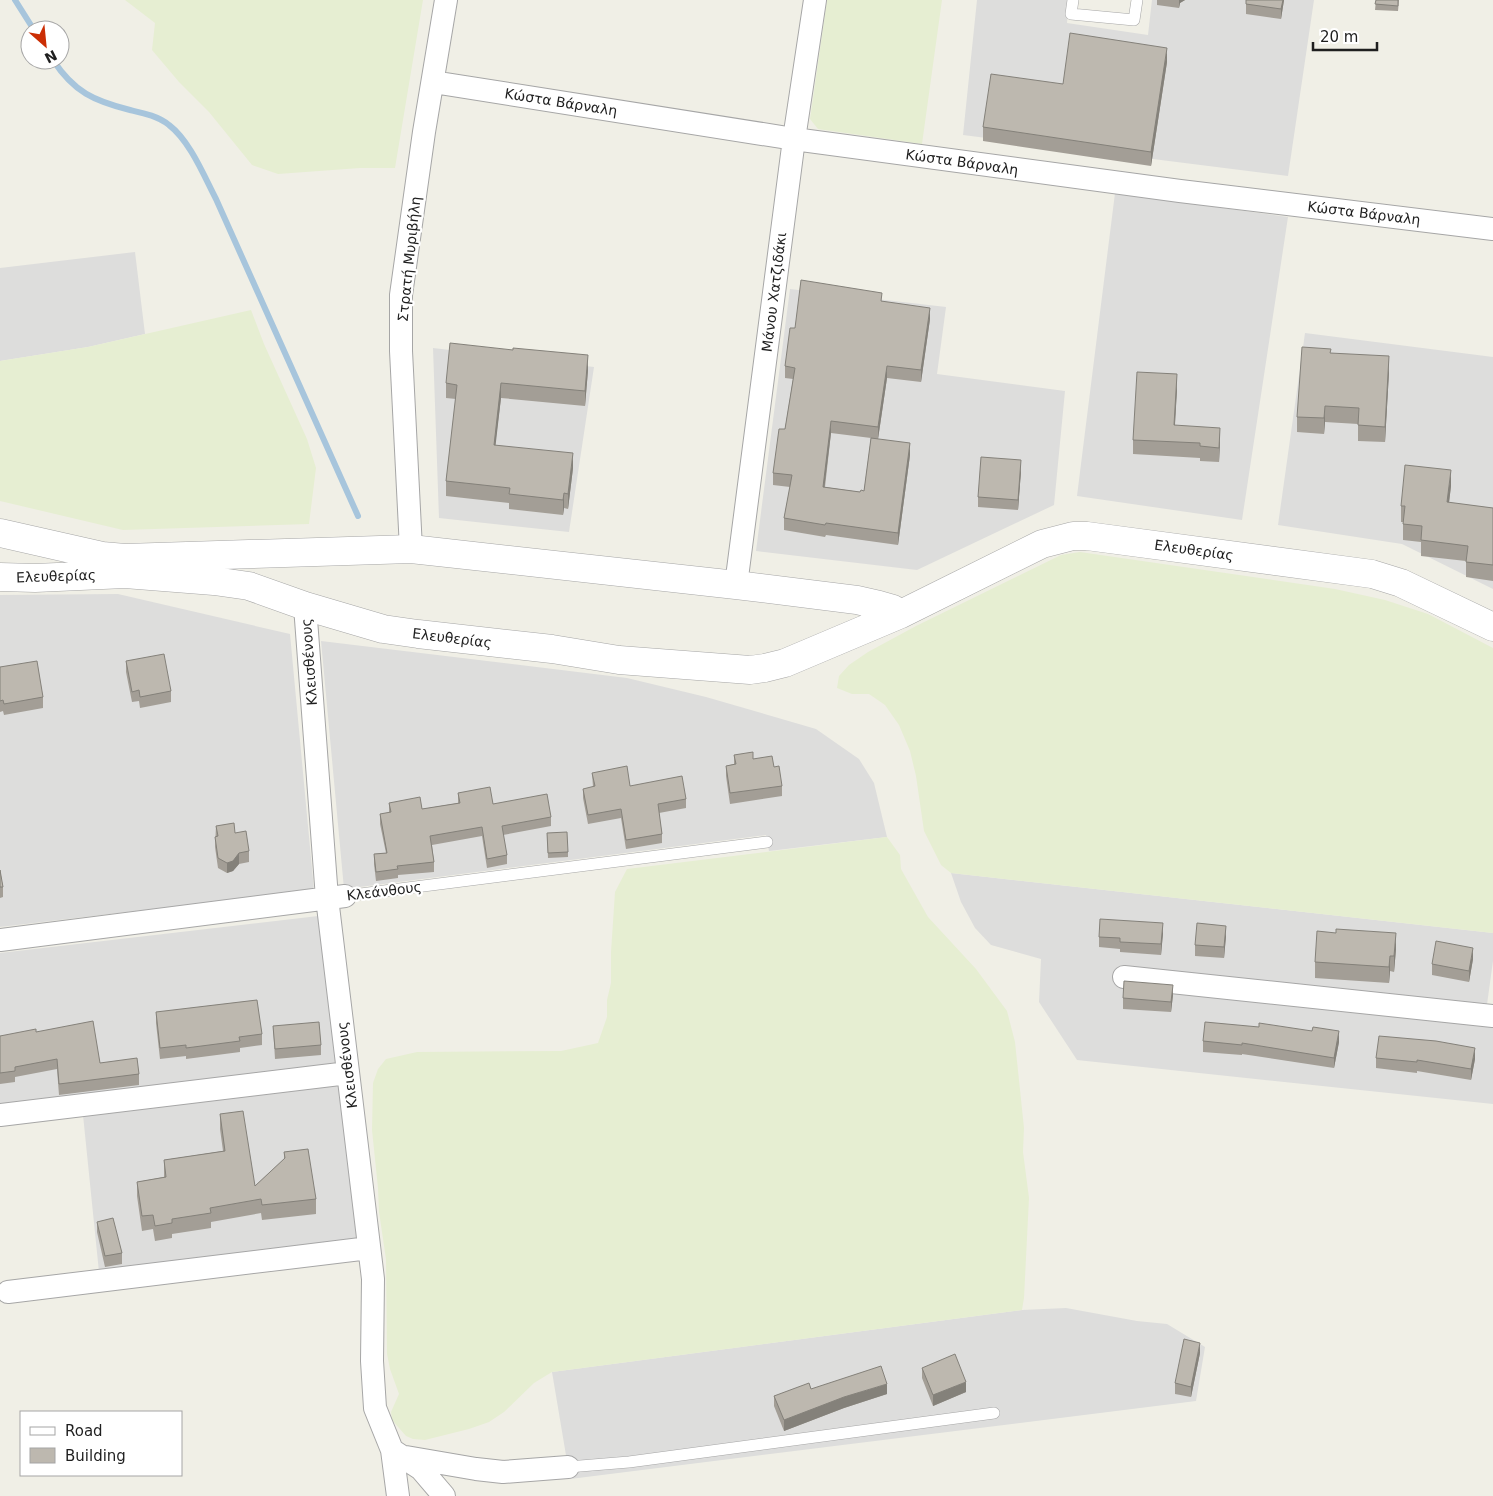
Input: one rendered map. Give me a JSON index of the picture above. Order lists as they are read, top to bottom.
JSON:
{
  "streets": {
    "street": [
      "Κώστα Βάρναλη",
      "Στρατή Μυριβήλη",
      "Μάνου Χατζιδάκι",
      "Ελευθερίας",
      "Κλεισθένους",
      "Κλεάνθους"
    ]
  },
  "crossings": [
    ["Κώστα Βάρναλη", "Στρατή Μυριβήλη"],
    ["Κώστα Βάρναλη", "Μάνου Χατζιδάκι"],
    ["Στρατή Μυριβήλη", "Ελευθερίας"],
    ["Μάνου Χατζιδάκι", "Ελευθερίας"],
    ["Ελευθερίας", "Κλεισθένους"],
    ["Κλεισθένους", "Κλεάνθους"]
  ],
  "legend": ["Road", "Building"],
  "scale_bar": "20 m",
  "north": "bottom right"
}
